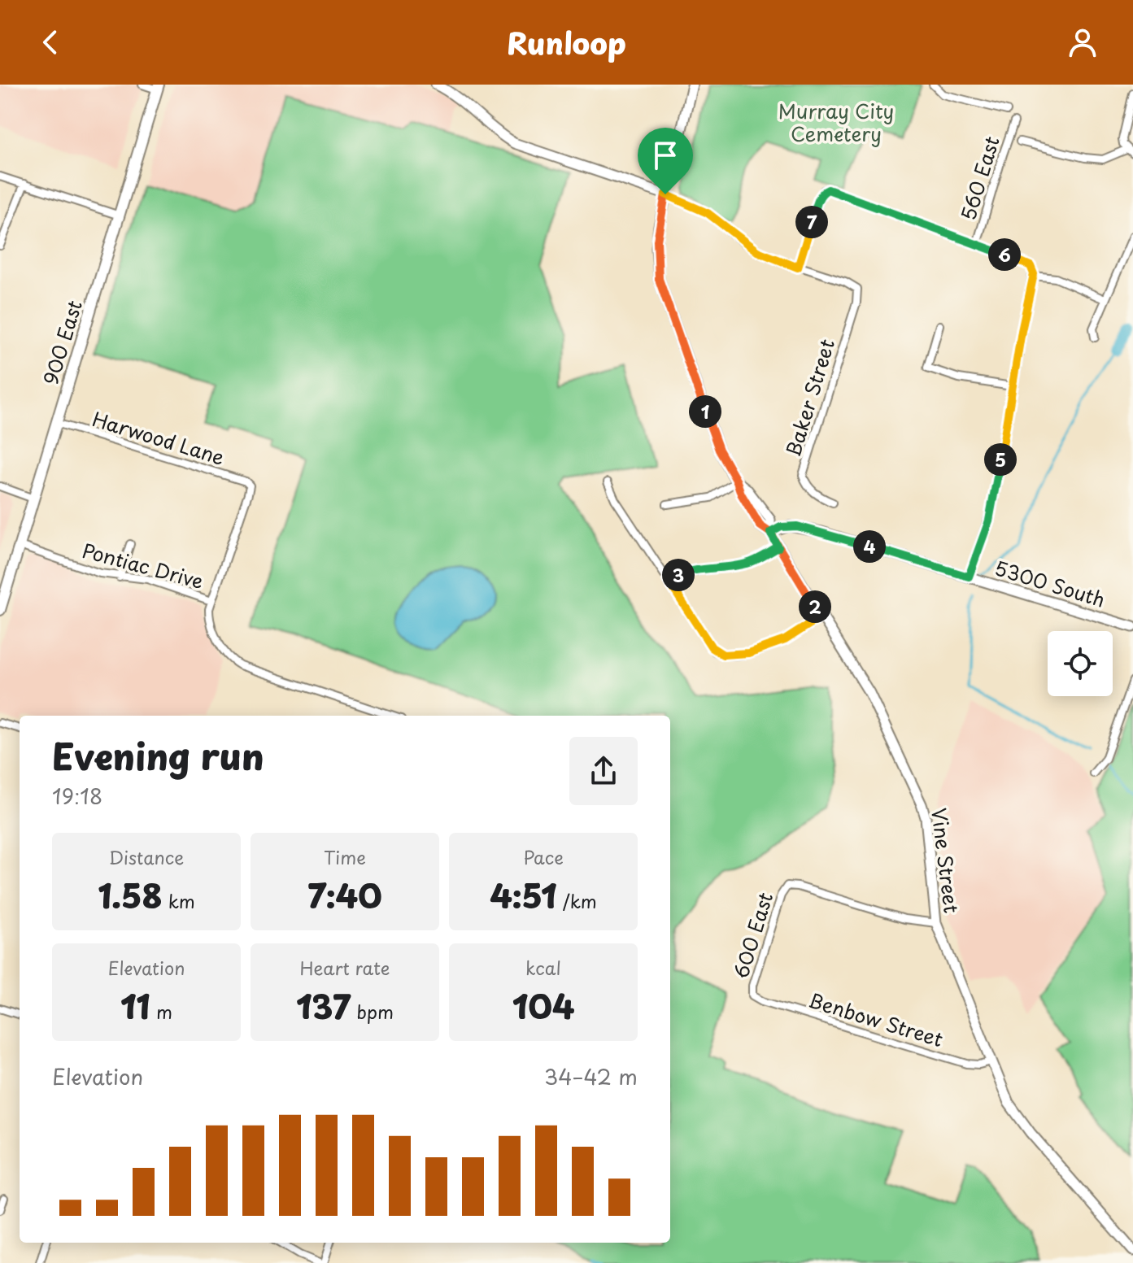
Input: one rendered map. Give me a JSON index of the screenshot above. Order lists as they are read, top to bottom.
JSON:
{
  "streets": {
    "main road": ["900 East"],
    "street": [
      "560 East",
      "Baker Street",
      "Harwood Lane",
      "Pontiac Drive",
      "5300 South",
      "Vine Street",
      "600 East",
      "Benbow Street"
    ]
  },
  "crossings": [
    ["900 East", "Harwood Lane"],
    ["900 East", "Pontiac Drive"],
    ["Harwood Lane", "Pontiac Drive"],
    ["5300 South", "Vine Street"],
    ["Vine Street", "600 East"],
    ["Vine Street", "Benbow Street"],
    ["600 East", "Benbow Street"]
  ],
  "parks": ["Murray City Cemetery"],
  "page": {
    "header": "Runloop",
    "pins": [
      "7",
      "6",
      "1",
      "5",
      "4",
      "3",
      "2"
    ],
    "heading": ["Evening run", "19:18"],
    "stats": [
      ["Distance", "1.58 km"],
      ["Time", "7:40"],
      ["Pace", "4:51 /km"],
      ["Elevation", "11 m"],
      ["Heart rate", "137 bpm"],
      ["kcal", "104"]
    ],
    "chart": ["Elevation", "34–42 m"]
  }
}
